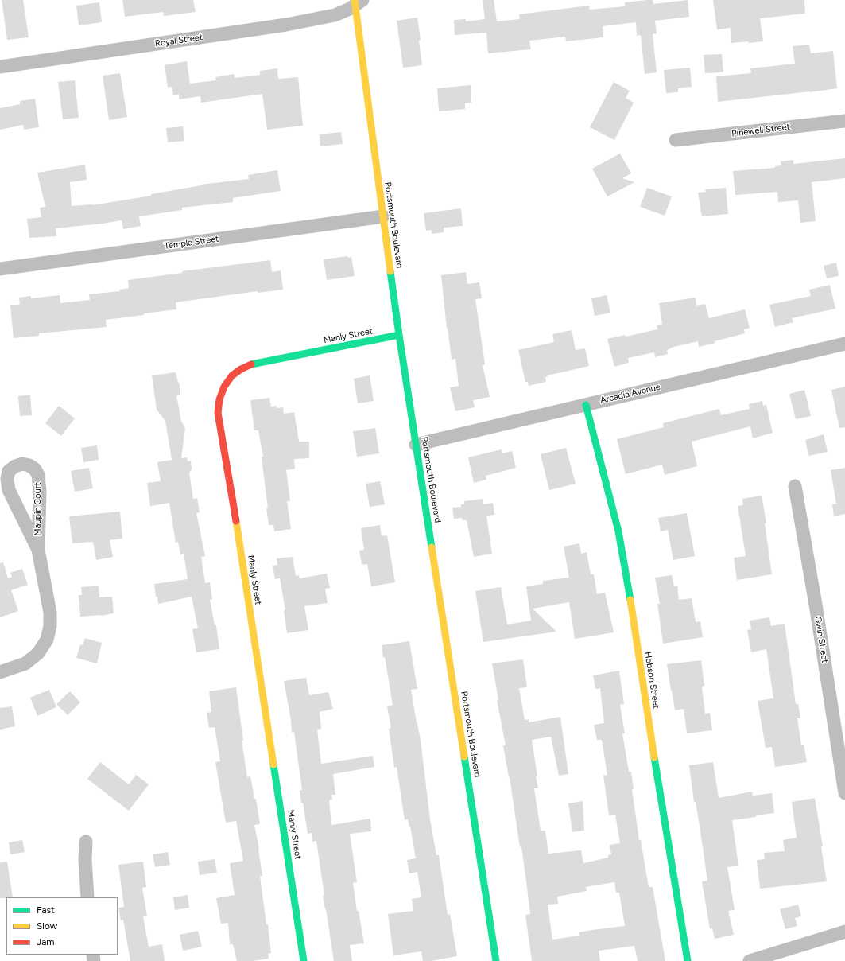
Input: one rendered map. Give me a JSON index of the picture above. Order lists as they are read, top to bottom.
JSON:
{
  "streets": {
    "street": [
      "Royal Street",
      "Pinewell Street",
      "Portsmouth Boulevard",
      "Temple Street",
      "Manly Street",
      "Arcadia Avenue",
      "Maupin Court",
      "Gwin Street",
      "Hobson Street"
    ]
  },
  "crossings": [
    ["Royal Street", "Portsmouth Boulevard"],
    ["Portsmouth Boulevard", "Temple Street"],
    ["Portsmouth Boulevard", "Manly Street"],
    ["Portsmouth Boulevard", "Arcadia Avenue"],
    ["Arcadia Avenue", "Hobson Street"]
  ],
  "legend": ["Fast", "Slow", "Jam"]
}
